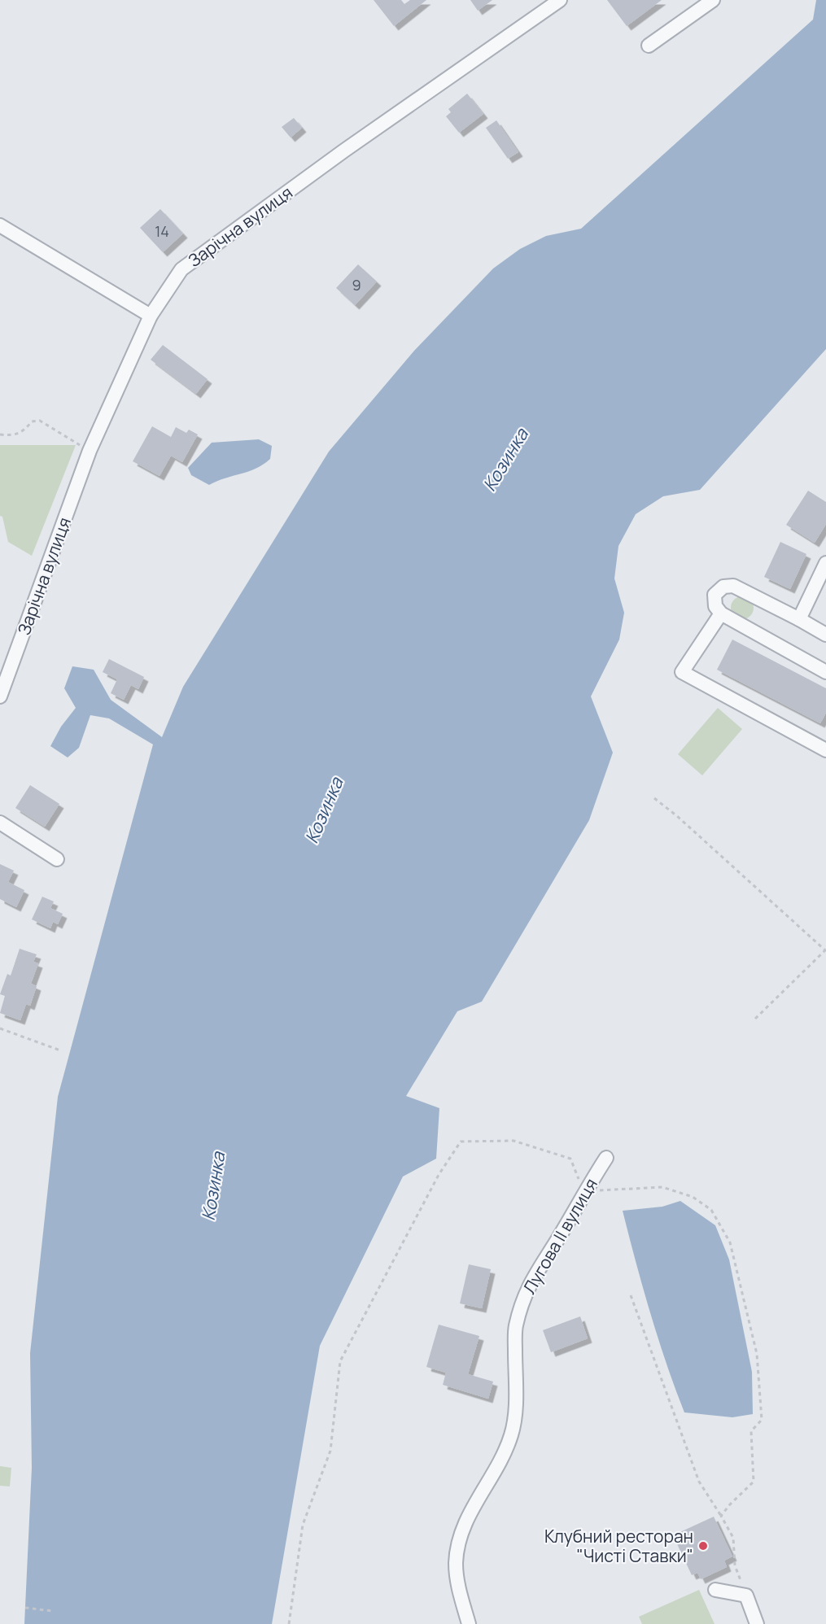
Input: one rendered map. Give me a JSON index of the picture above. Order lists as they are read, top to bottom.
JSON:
{
  "streets": {
    "street": ["Зарічна вулиця", "Лугова II вулиця"]
  },
  "water": ["Козинка"],
  "places": ["Клубний ресторан \"Чисті Ставки\""],
  "house_numbers": ["14", "9"]
}
